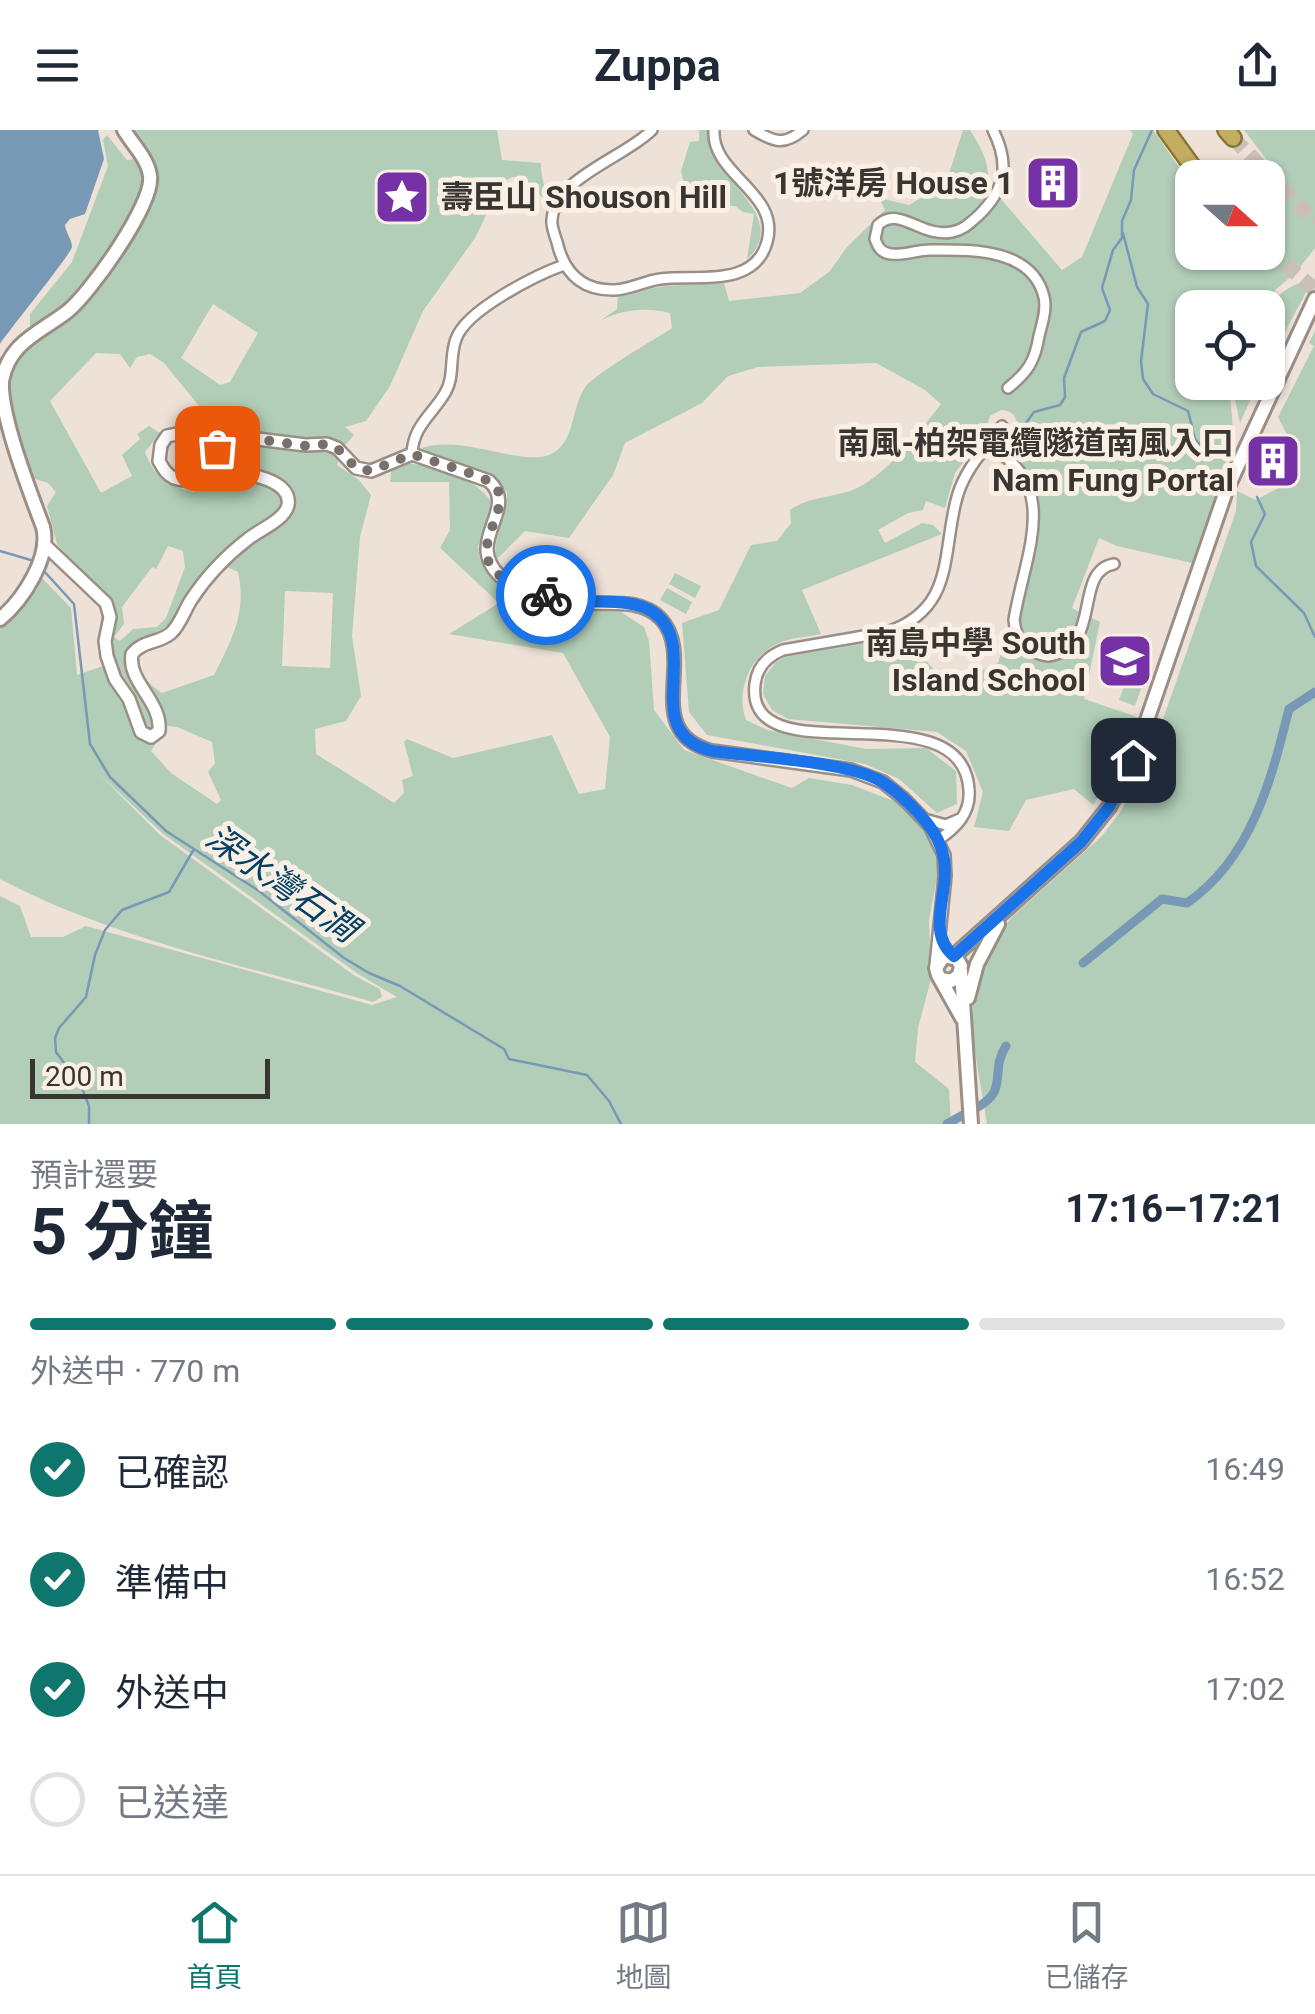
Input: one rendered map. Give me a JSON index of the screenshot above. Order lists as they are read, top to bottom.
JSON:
{
  "water": ["深水灣石澗"],
  "places": {
    "building": ["1號洋房 House 1", "南風-柏架電纜隧道南風入口 Nam Fung Portal"],
    "place": ["壽臣山 Shouson Hill"],
    "school or university": ["南島中學 South Island School"]
  },
  "scale_bar": "200 m",
  "north": "right",
  "page": {
    "header": "Zuppa",
    "scale": "200 m",
    "heading": ["5 分鐘", "預計還要", "17:16–17:21"],
    "bar": "外送中 · 770 m",
    "list": [
      ["已確認", "16:49"],
      ["準備中", "16:52"],
      ["外送中", "17:02"],
      "已送達"
    ],
    "tabs": ["首頁", "地圖", "已儲存"]
  }
}
